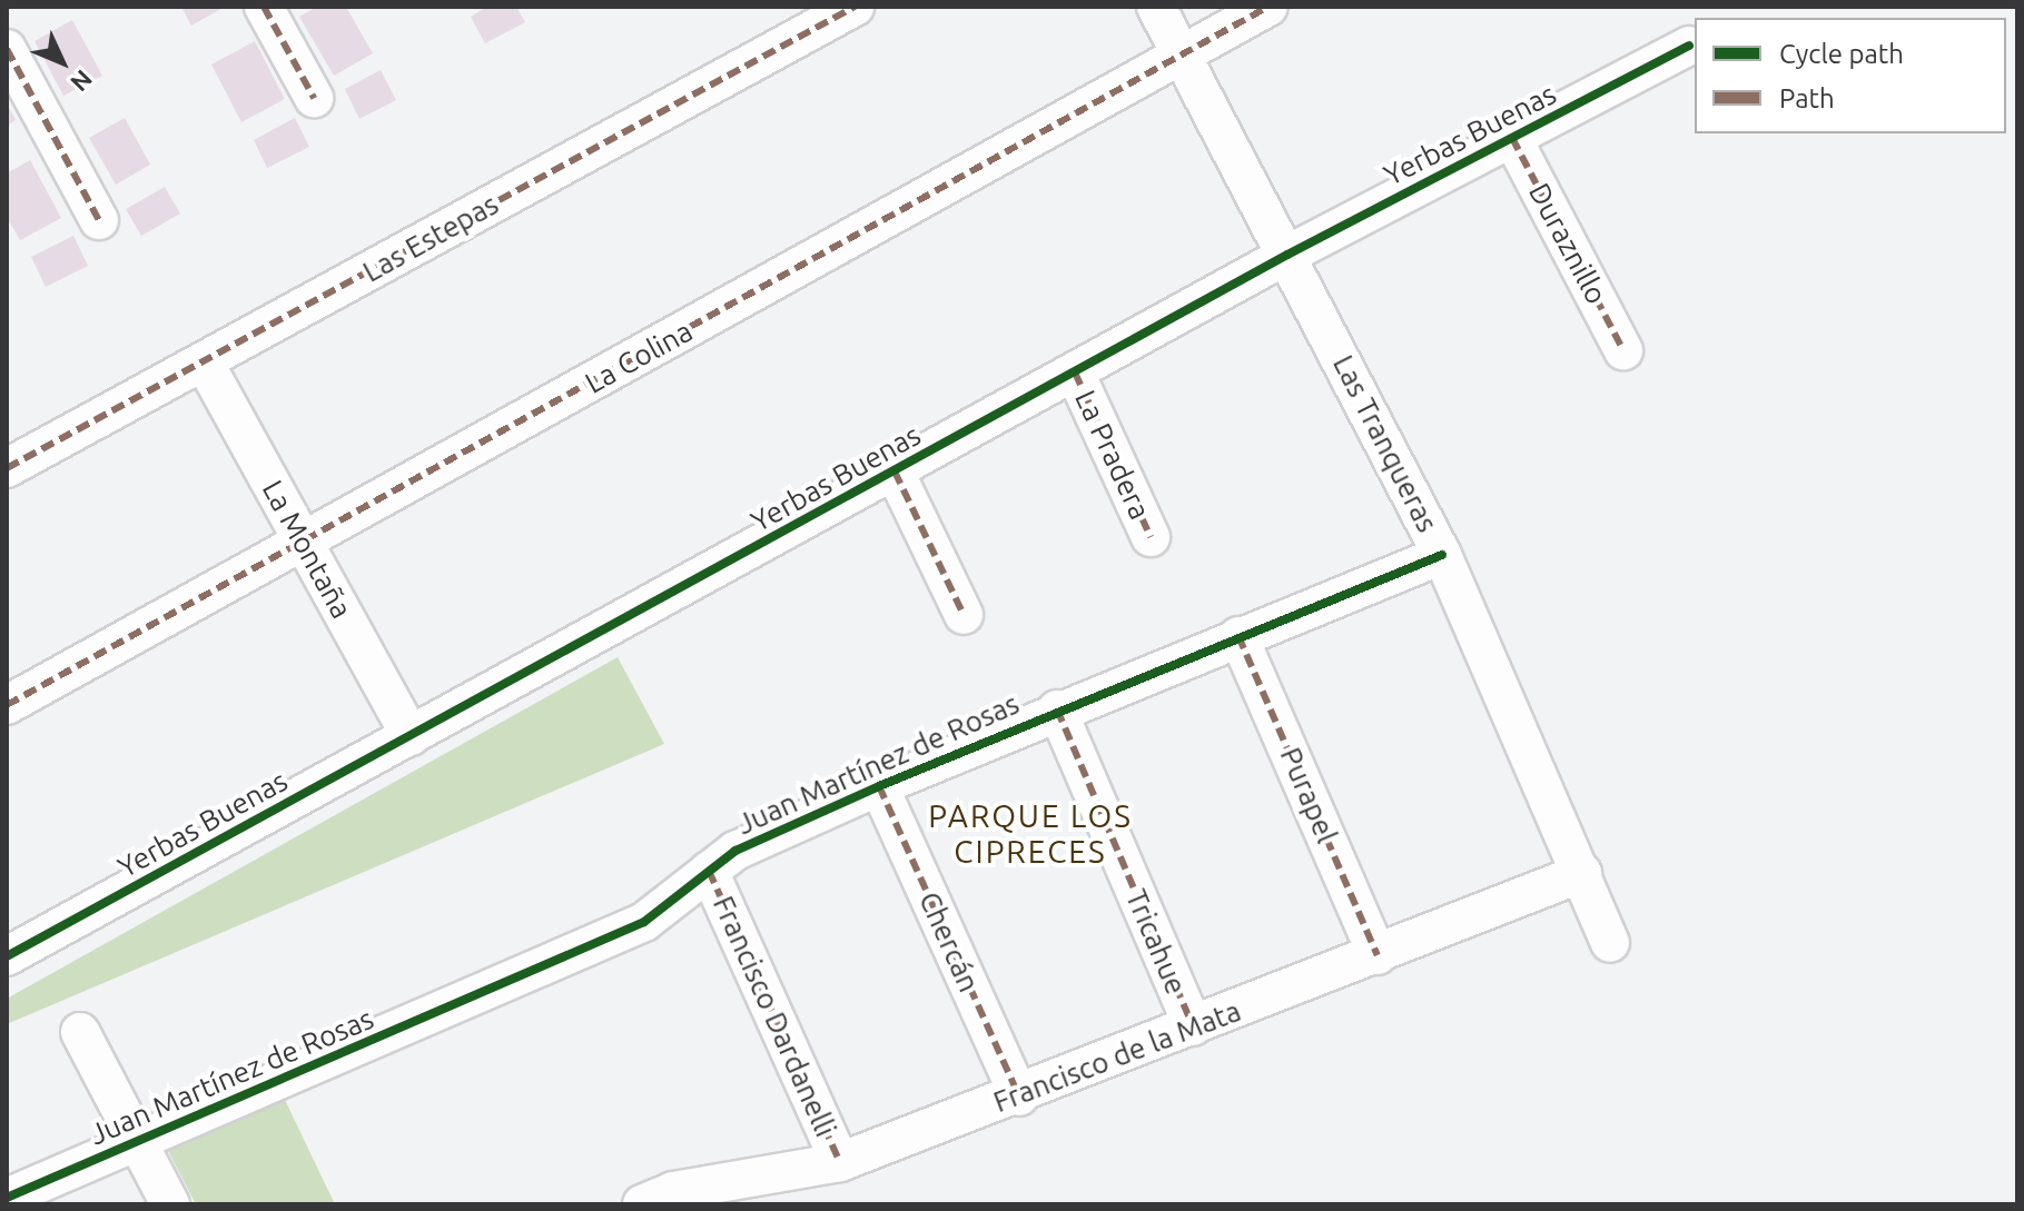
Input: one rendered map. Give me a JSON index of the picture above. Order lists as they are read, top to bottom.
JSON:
{
  "streets": {
    "street": [
      "Yerbas Buenas",
      "Las Estepas",
      "Duraznillo",
      "La Colina",
      "Las Tranqueras",
      "La Pradera",
      "La Montaña",
      "Juan Martínez de Rosas",
      "Purapel",
      "Chercán",
      "Tricahue",
      "Francisco Dardanelli",
      "Francisco de la Mata"
    ]
  },
  "crossings": [
    ["Yerbas Buenas", "Duraznillo"],
    ["Yerbas Buenas", "Las Tranqueras"],
    ["Yerbas Buenas", "La Pradera"],
    ["Yerbas Buenas", "La Montaña"],
    ["Las Estepas", "La Montaña"],
    ["La Colina", "Las Tranqueras"],
    ["La Colina", "La Montaña"],
    ["Las Tranqueras", "Juan Martínez de Rosas"],
    ["Las Tranqueras", "Francisco de la Mata"],
    ["Juan Martínez de Rosas", "Purapel"],
    ["Juan Martínez de Rosas", "Chercán"],
    ["Juan Martínez de Rosas", "Tricahue"],
    ["Juan Martínez de Rosas", "Francisco Dardanelli"],
    ["Purapel", "Francisco de la Mata"],
    ["Chercán", "Francisco de la Mata"],
    ["Tricahue", "Francisco de la Mata"],
    ["Francisco Dardanelli", "Francisco de la Mata"]
  ],
  "districts": ["PARQUE LOS CIPRECES"],
  "legend": ["Cycle path", "Path"],
  "north": "bottom right"
}
